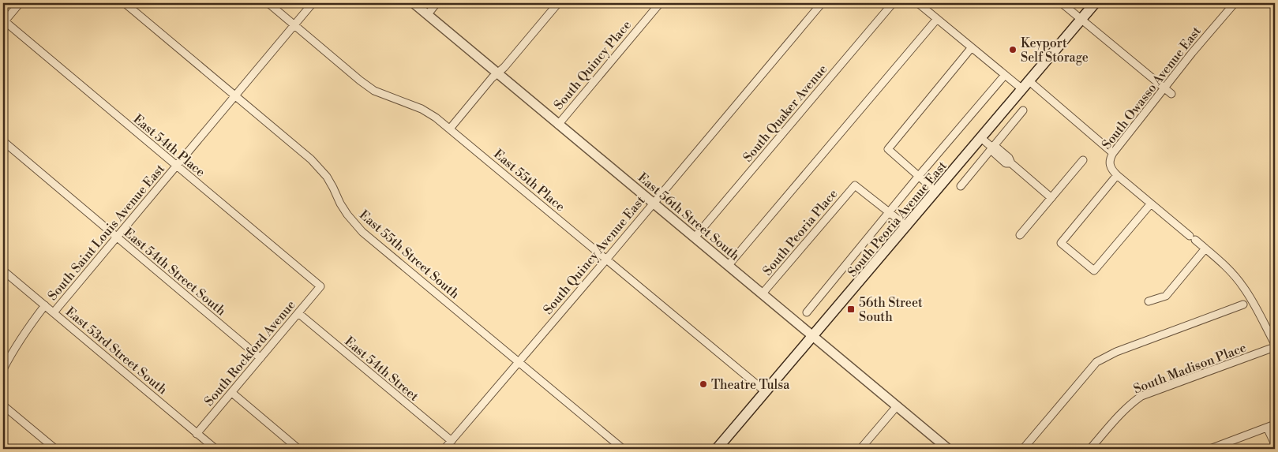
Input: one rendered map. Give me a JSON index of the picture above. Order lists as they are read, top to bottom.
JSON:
{
  "streets": {
    "main road": ["South Peoria Avenue East"],
    "street": [
      "South Quincy Place",
      "South Owasso Avenue East",
      "South Quaker Avenue",
      "East 54th Place",
      "East 55th Place",
      "East 56th Street South",
      "South Saint Louis Avenue East",
      "South Peoria Place",
      "East 55th Street South",
      "South Quincy Avenue East",
      "East 54th Street South",
      "East 53rd Street South",
      "South Rockford Avenue",
      "South Madison Place",
      "East 54th Street"
    ]
  },
  "crossings": [
    ["South Quincy Place", "East 56th Street South"],
    ["South Quaker Avenue", "East 56th Street South"],
    ["East 54th Place", "South Saint Louis Avenue East"],
    ["East 54th Place", "South Rockford Avenue"],
    ["East 55th Place", "South Peoria Avenue East"],
    ["East 55th Place", "South Saint Louis Avenue East"],
    ["East 55th Place", "South Quincy Avenue East"],
    ["East 56th Street South", "South Peoria Avenue East"],
    ["East 56th Street South", "South Peoria Place"],
    ["East 56th Street South", "South Quincy Avenue East"],
    ["South Peoria Avenue East", "South Peoria Place"],
    ["South Saint Louis Avenue East", "East 55th Street South"],
    ["South Saint Louis Avenue East", "East 54th Street South"],
    ["South Saint Louis Avenue East", "East 53rd Street South"],
    ["East 55th Street South", "South Quincy Avenue East"],
    ["South Quincy Avenue East", "East 54th Street"],
    ["East 54th Street South", "South Rockford Avenue"],
    ["East 53rd Street South", "South Rockford Avenue"],
    ["South Rockford Avenue", "East 54th Street"]
  ],
  "places": {
    "other": ["Keyport Self Storage", "Theatre Tulsa"],
    "transit": ["56th Street South"]
  }
}
